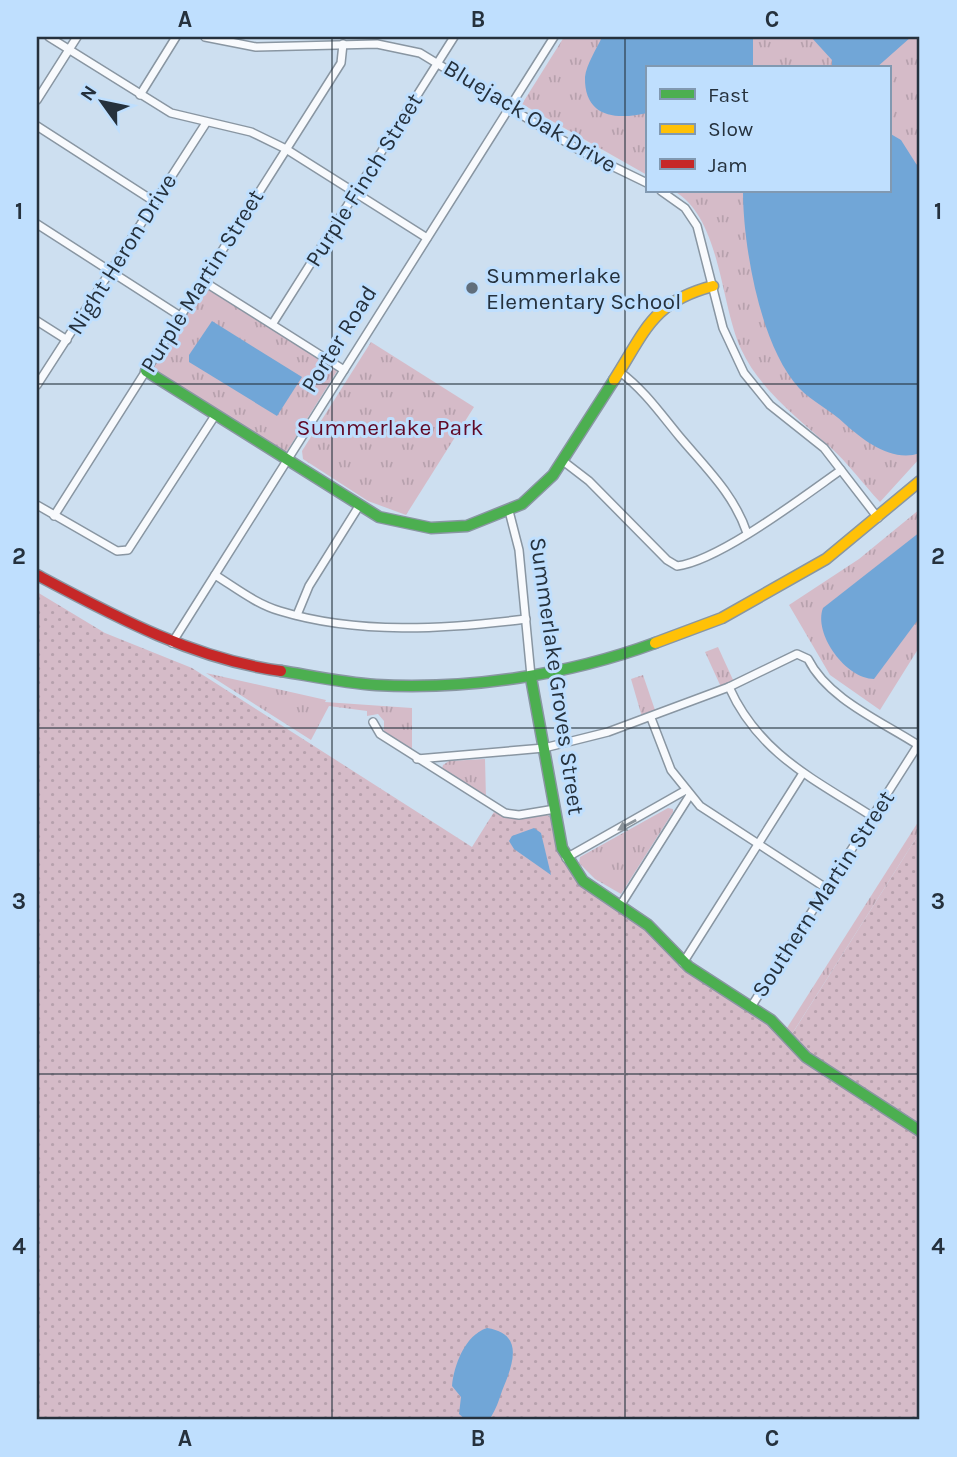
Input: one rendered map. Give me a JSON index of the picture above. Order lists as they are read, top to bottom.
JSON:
{
  "streets": {
    "street": [
      "Bluejack Oak Drive",
      "Purple Finch Street",
      "Night Heron Drive",
      "Purple Martin Street",
      "Porter Road",
      "Summerlake Groves Street",
      "Southern Martin Street"
    ]
  },
  "crossings": [
    ["Bluejack Oak Drive", "Purple Finch Street"],
    ["Bluejack Oak Drive", "Purple Martin Street"],
    ["Bluejack Oak Drive", "Porter Road"],
    ["Summerlake Groves Street", "Southern Martin Street"]
  ],
  "parks": ["Summerlake Park"],
  "places": ["Summerlake Elementary School"],
  "legend": ["Fast", "Slow", "Jam"],
  "north": "top left",
  "grid": {
    "columns": ["A", "B", "C"],
    "rows": [
      "1",
      "2",
      "3",
      "4"
    ]
  }
}
